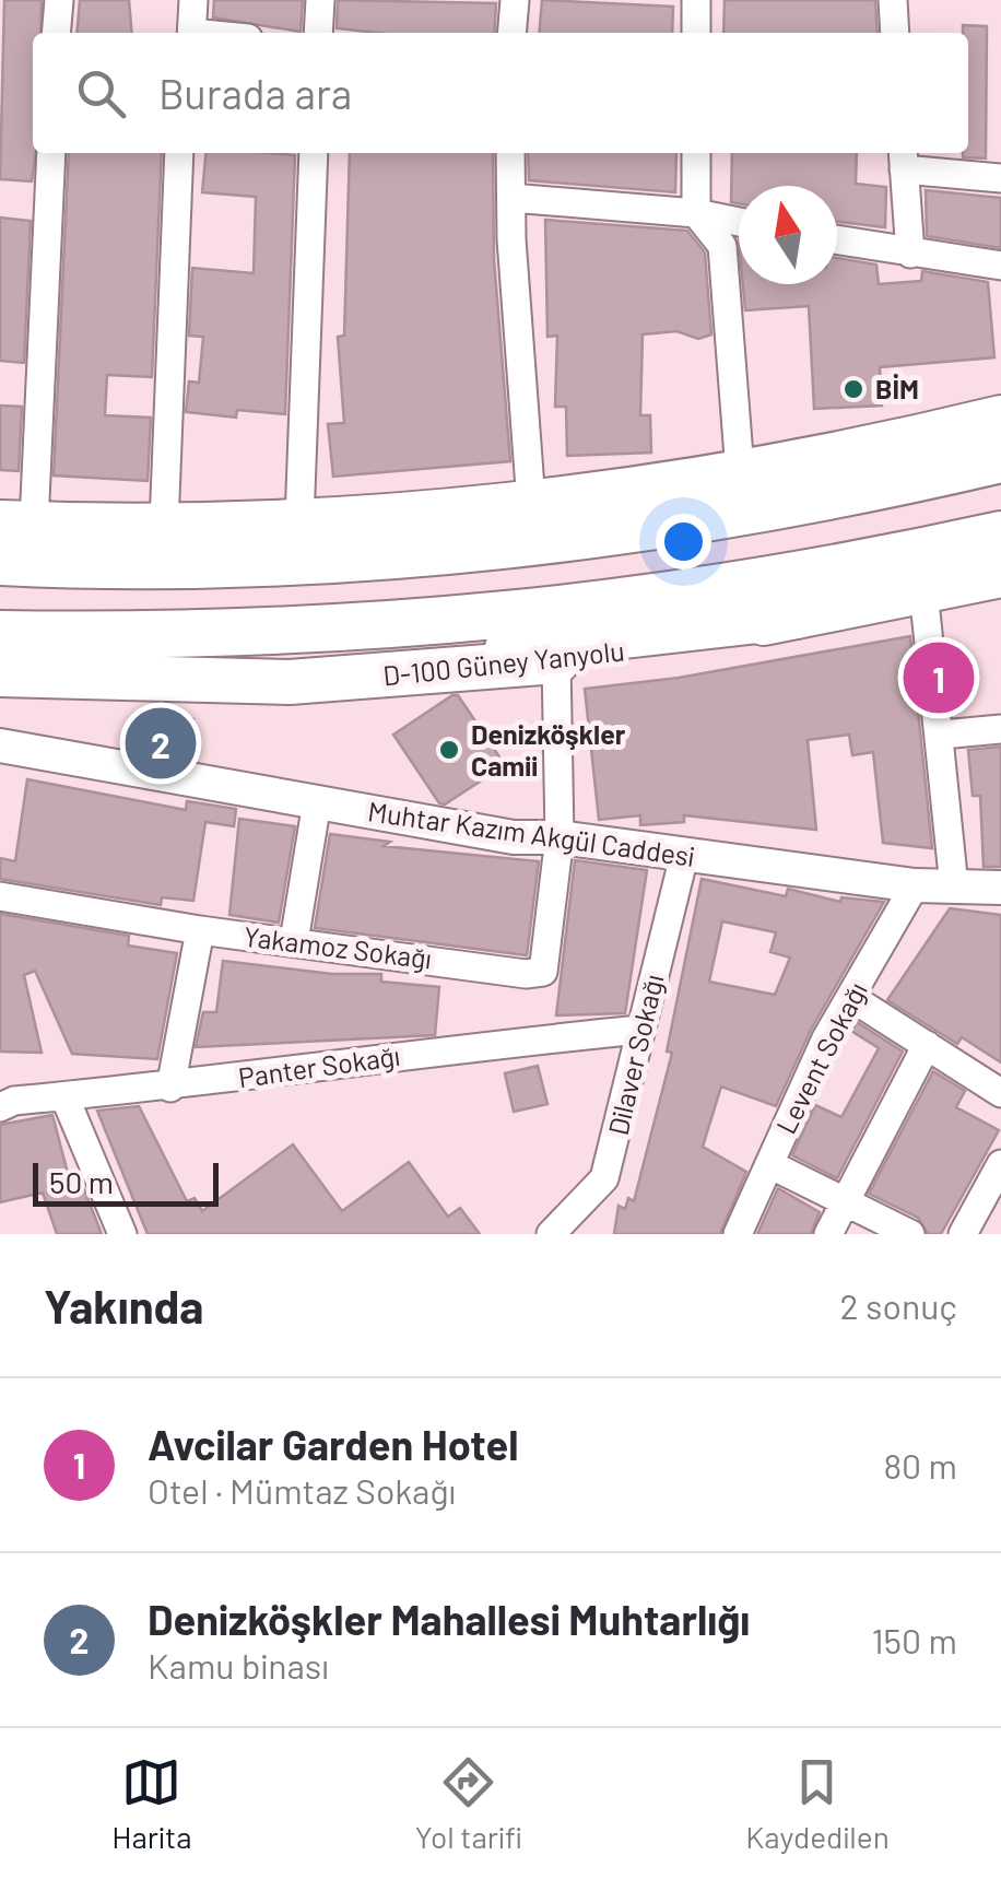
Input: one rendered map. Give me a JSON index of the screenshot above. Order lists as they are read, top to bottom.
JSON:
{
  "streets": {
    "main road": ["D-100 Güney Yanyolu"],
    "street": [
      "Muhtar Kazım Akgül Caddesi",
      "Yakamoz Sokağı",
      "Dilaver Sokağı",
      "Levent Sokağı",
      "Panter Sokağı"
    ]
  },
  "crossings": [
    ["Muhtar Kazım Akgül Caddesi", "Yakamoz Sokağı"],
    ["Muhtar Kazım Akgül Caddesi", "Dilaver Sokağı"],
    ["Muhtar Kazım Akgül Caddesi", "Levent Sokağı"],
    ["Dilaver Sokağı", "Panter Sokağı"]
  ],
  "places": ["BİM", "Denizköşkler Camii"],
  "scale_bar": "50 m",
  "north": "top",
  "page": {
    "search": "Burada ara",
    "pins": ["1", "2"],
    "scale": "50 m",
    "heading": ["Yakında", "2 sonuç"],
    "list": [
      {
        "mark": "1",
        "name": "Avcilar Garden Hotel",
        "note": "Otel · Mümtaz Sokağı",
        "value": "80 m"
      },
      {
        "mark": "2",
        "name": "Denizköşkler Mahallesi Muhtarlığı",
        "note": "Kamu binası",
        "value": "150 m"
      }
    ],
    "nav": ["Harita", "Yol tarifi", "Kaydedilen"]
  }
}
